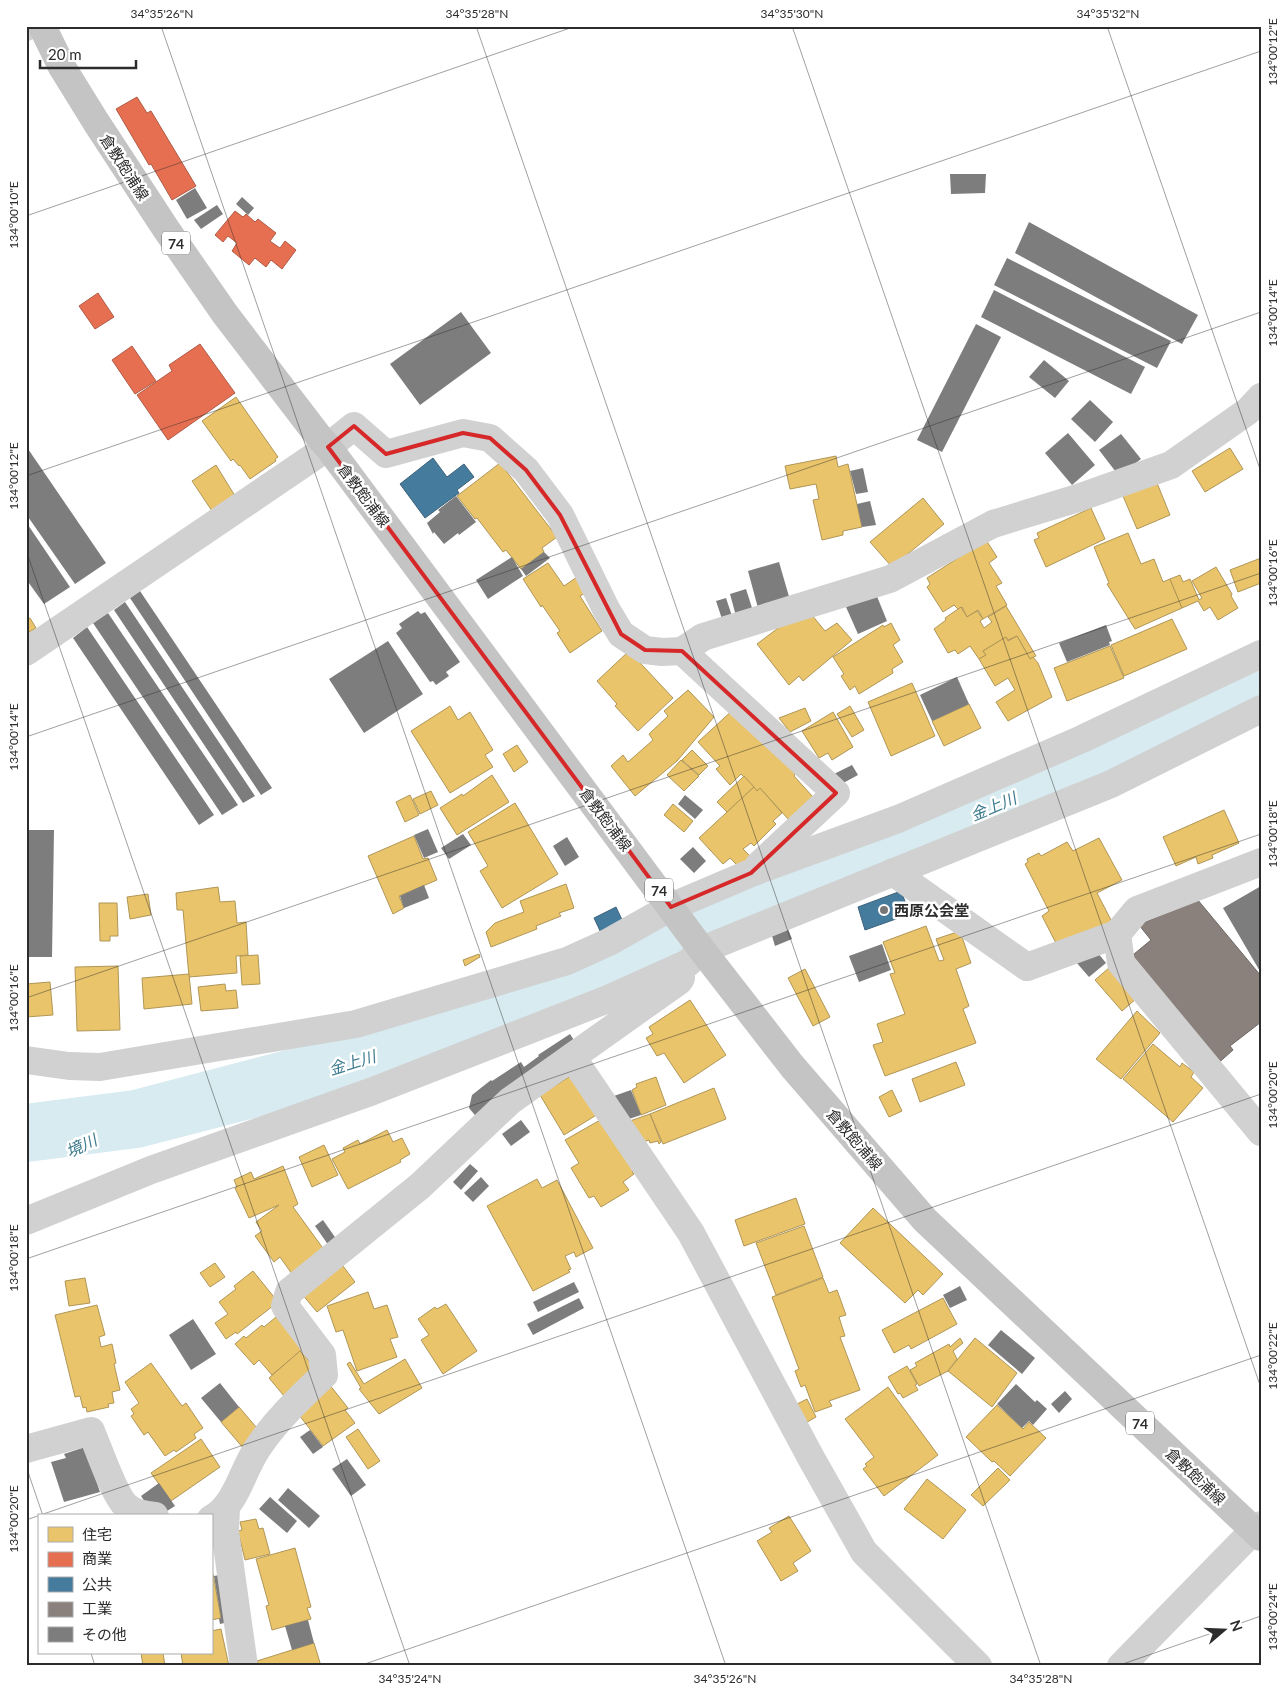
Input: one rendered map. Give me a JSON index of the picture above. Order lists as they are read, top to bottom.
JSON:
{
  "streets": {
    "main road": ["倉敷飽浦線", "74"]
  },
  "water": ["金上川", "境川"],
  "places": ["西原公会堂"],
  "legend": [
    "住宅",
    "商業",
    "公共",
    "工業",
    "その他"
  ],
  "scale_bar": "20 m",
  "north": "right",
  "coordinates": [
    "34°35'26\"N",
    "34°35'28\"N",
    "34°35'30\"N",
    "34°35'32\"N",
    "134°00'12\"E",
    "134°00'10\"E",
    "134°00'14\"E",
    "134°00'16\"E",
    "134°00'18\"E",
    "134°00'20\"E",
    "134°00'22\"E",
    "134°00'24\"E",
    "34°35'24\"N"
  ]
}
